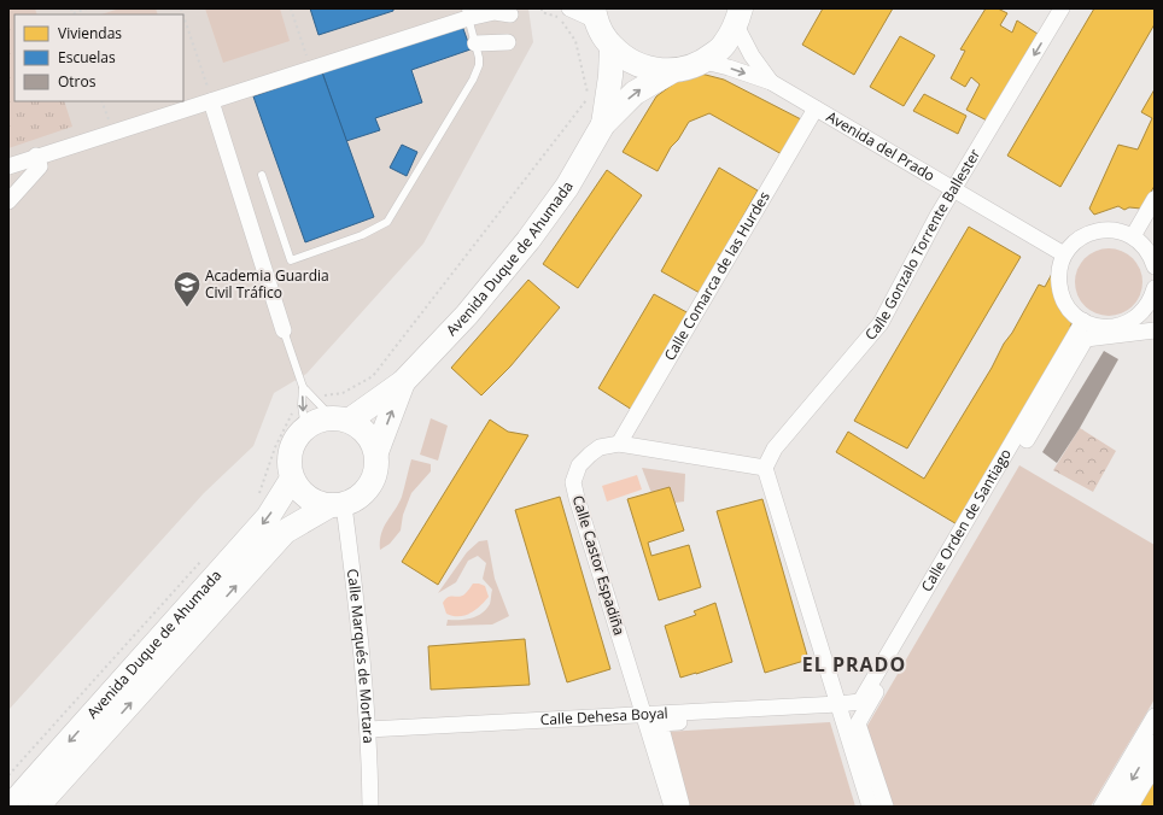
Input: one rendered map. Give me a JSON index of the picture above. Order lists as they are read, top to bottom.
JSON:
{
  "streets": {
    "main road": ["Avenida Duque de Ahumada"],
    "street": [
      "Avenida del Prado",
      "Calle Gonzalo Torrente Ballester",
      "Calle Comarca de las Hurdes",
      "Calle Orden de Santiago",
      "Calle Castor Espadiña",
      "Calle Marqués de Mortara",
      "Calle Dehesa Boyal"
    ]
  },
  "crossings": [
    ["Avenida del Prado", "Calle Gonzalo Torrente Ballester"],
    ["Avenida del Prado", "Calle Comarca de las Hurdes"],
    ["Calle Gonzalo Torrente Ballester", "Calle Castor Espadiña"],
    ["Avenida Duque de Ahumada", "Calle Marqués de Mortara"],
    ["Calle Comarca de las Hurdes", "Calle Castor Espadiña"],
    ["Calle Orden de Santiago", "Calle Dehesa Boyal"],
    ["Calle Castor Espadiña", "Calle Dehesa Boyal"],
    ["Calle Marqués de Mortara", "Calle Dehesa Boyal"]
  ],
  "one_way": ["Calle Gonzalo Torrente Ballester"],
  "districts": ["EL PRADO"],
  "places": {
    "school or university": ["Academia Guardia Civil Tráfico"]
  },
  "legend": ["Viviendas", "Escuelas", "Otros"]
}
